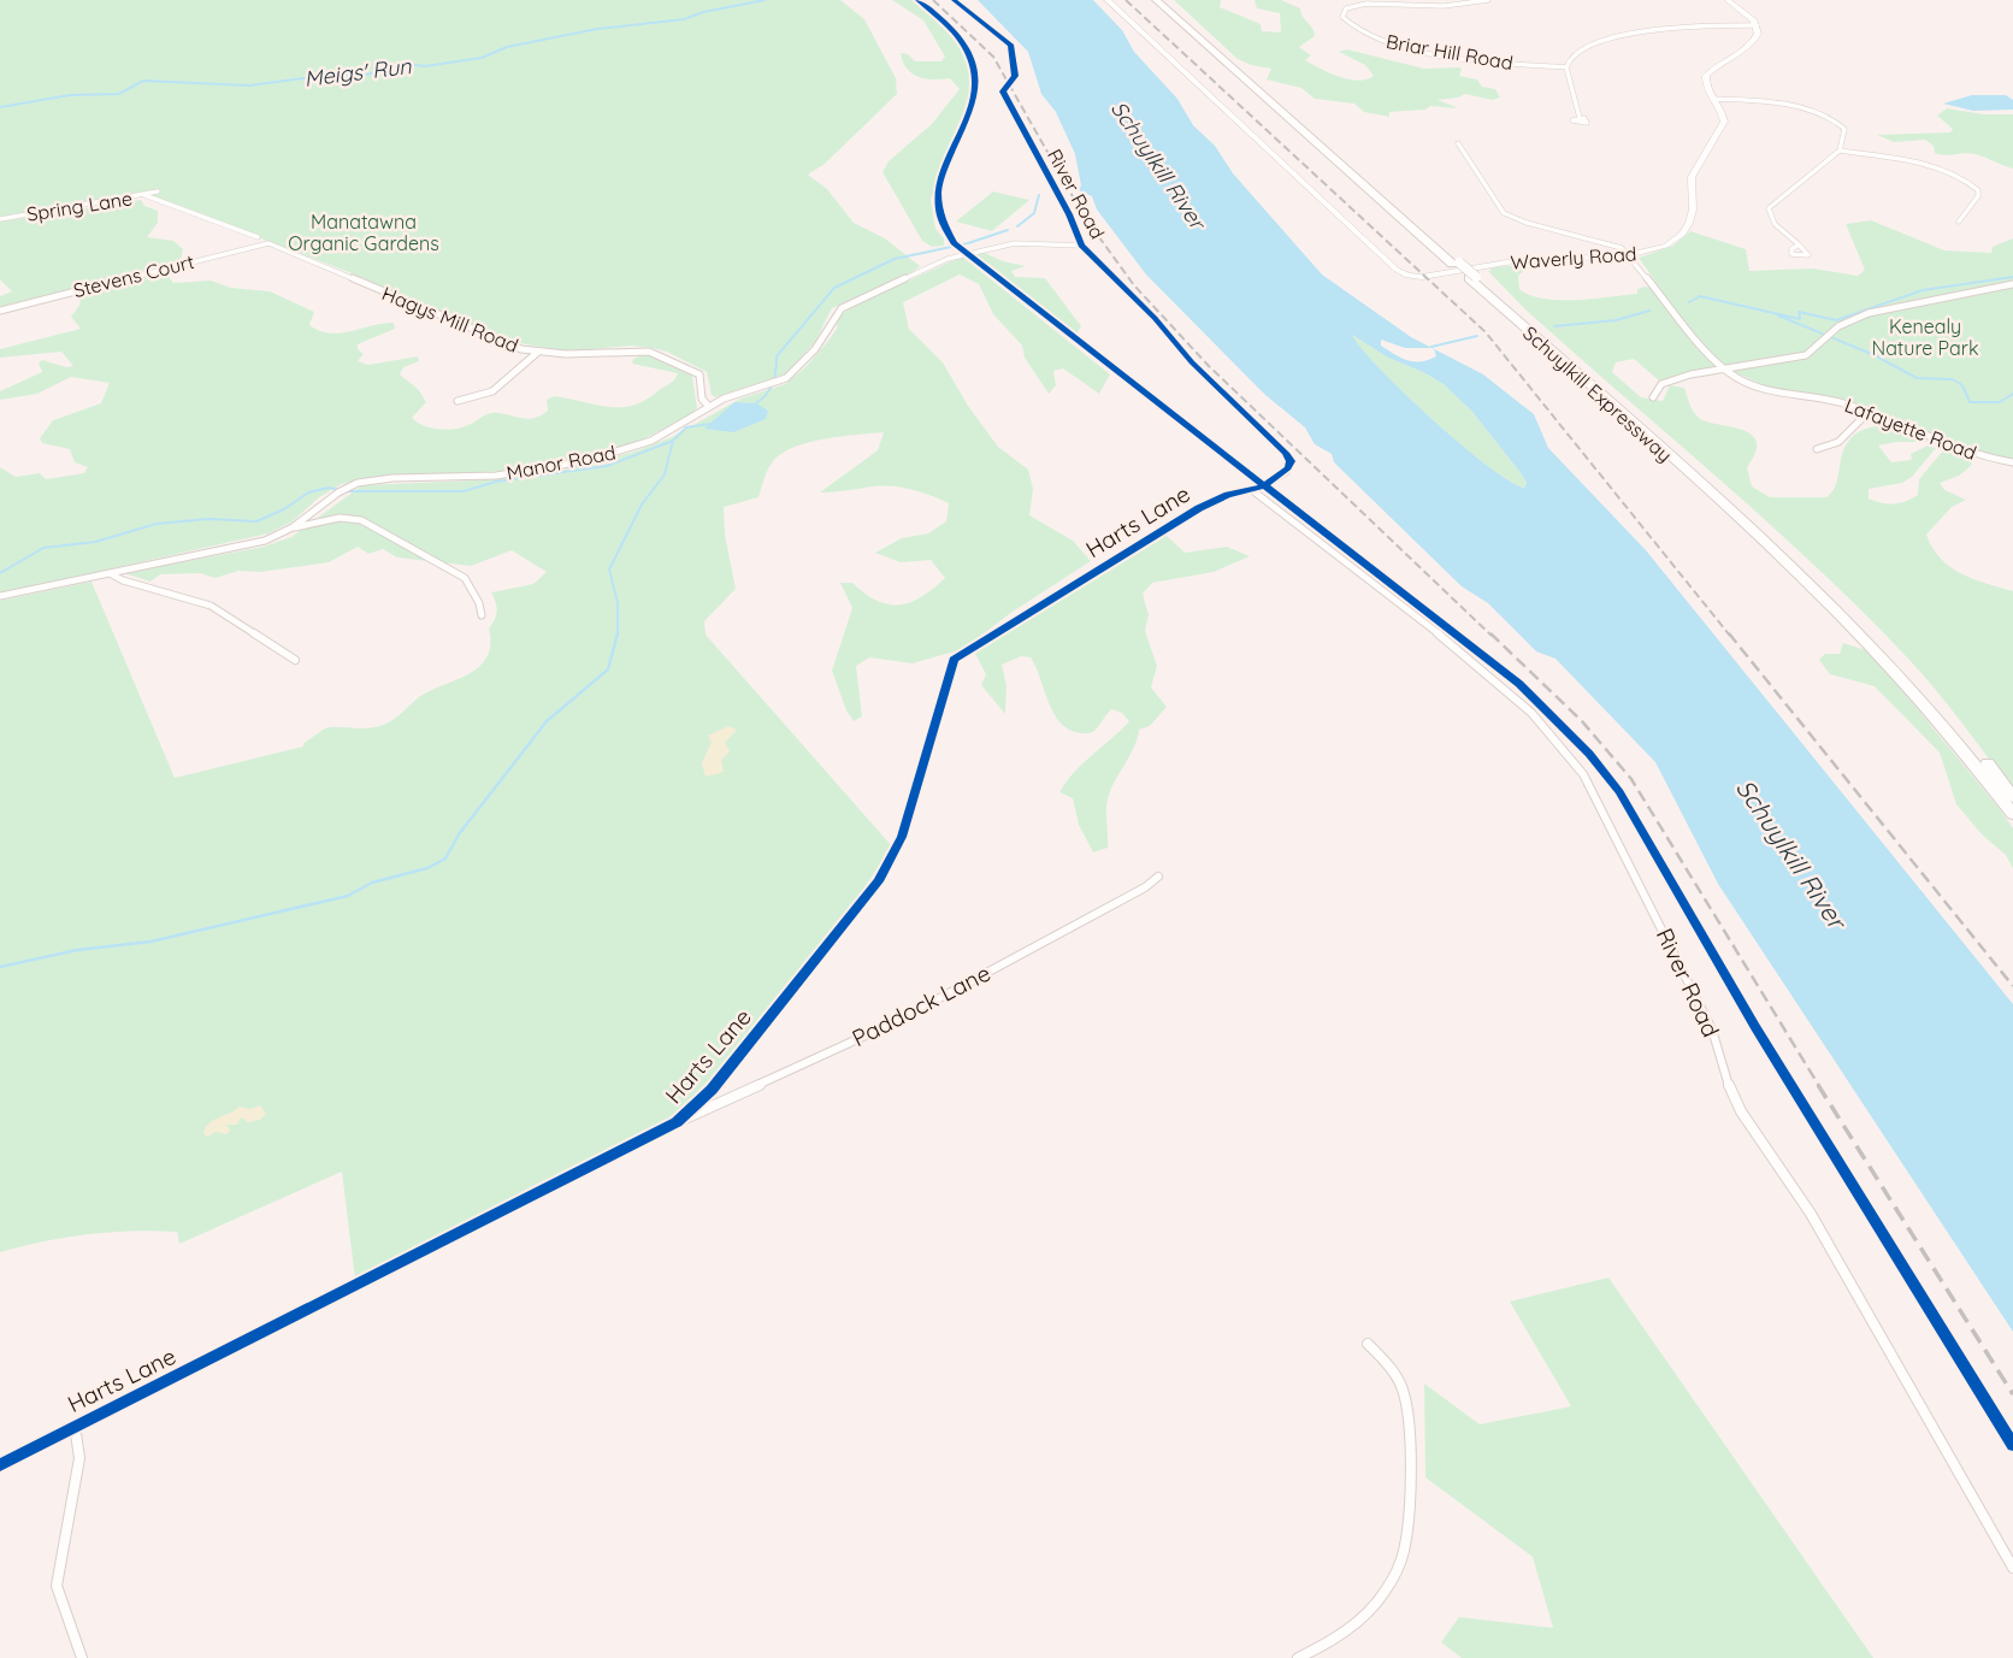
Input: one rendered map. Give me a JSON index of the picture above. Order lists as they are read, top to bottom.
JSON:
{
  "streets": {
    "highway": ["Schuylkill Expressway"],
    "street": [
      "Briar Hill Road",
      "River Road",
      "Spring Lane",
      "Waverly Road",
      "Stevens Court",
      "Hagys Mill Road",
      "Lafayette Road",
      "Manor Road",
      "Harts Lane",
      "Paddock Lane"
    ]
  },
  "crossings": [
    ["River Road", "Manor Road"],
    ["River Road", "Harts Lane"],
    ["Waverly Road", "Lafayette Road"],
    ["Stevens Court", "Hagys Mill Road"],
    ["Hagys Mill Road", "Manor Road"],
    ["Harts Lane", "Paddock Lane"]
  ],
  "water": ["Meigs' Run", "Schuylkill River"],
  "parks": ["Manatawna Organic Gardens", "Kenealy Nature Park"]
}
